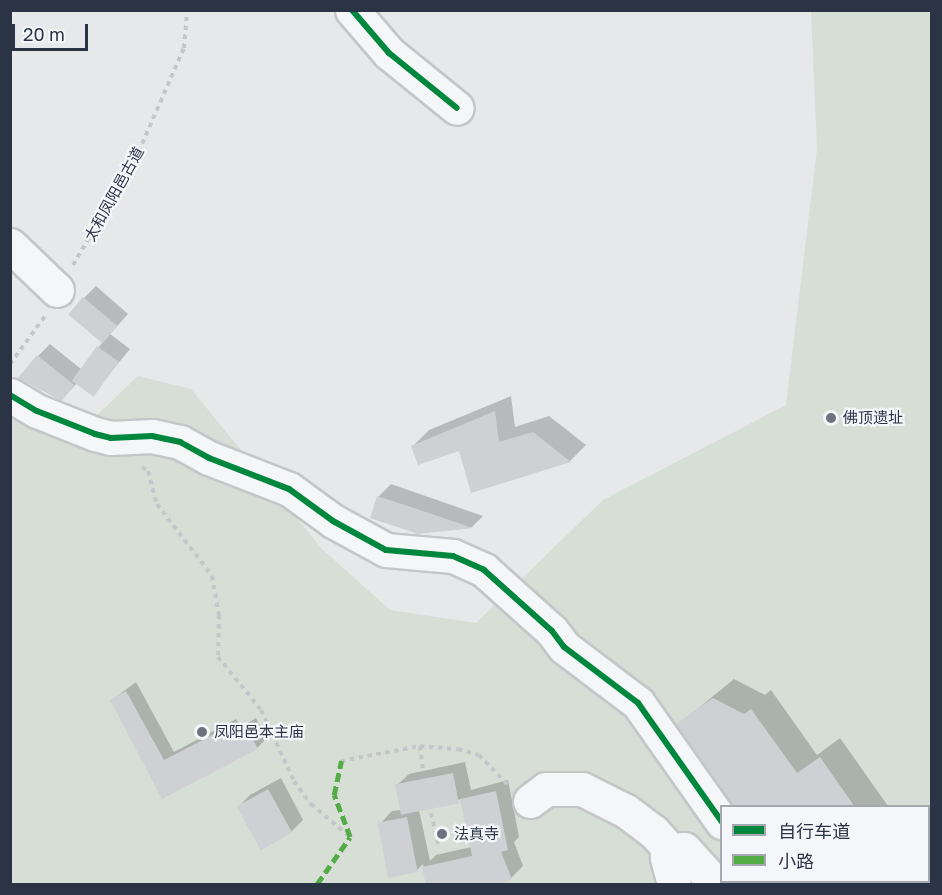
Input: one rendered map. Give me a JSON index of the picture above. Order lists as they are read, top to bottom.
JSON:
{
  "streets": {
    "path": ["太和凤阳邑古道"]
  },
  "places": ["佛顶遗址", "凤阳邑本主庙", "法真寺"],
  "legend": ["自行车道", "小路"],
  "scale_bar": "20 m"
}
